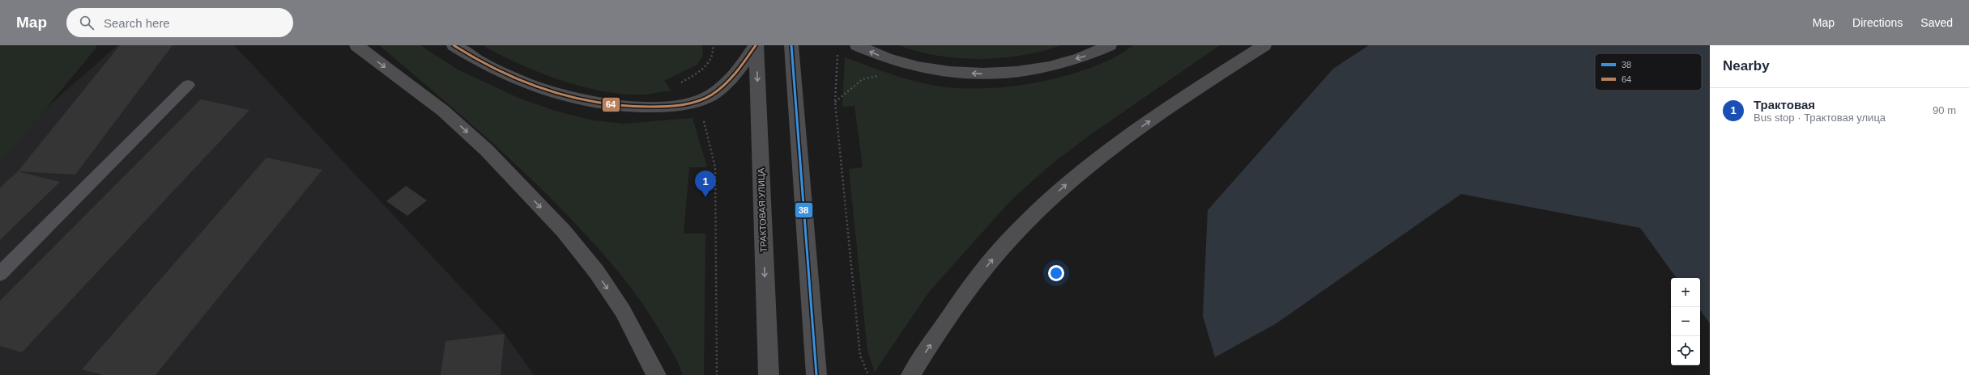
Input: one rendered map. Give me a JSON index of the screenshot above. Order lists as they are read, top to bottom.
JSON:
{
  "streets": {
    "main road": ["ТРАКТОВАЯ УЛИЦА"]
  },
  "lines": ["transit line 38", "transit line 64"],
  "legend": ["38", "64"],
  "page": {
    "header": "Map",
    "search": "Search here",
    "nav": ["Map", "Directions", "Saved"],
    "heading": "Nearby",
    "list": [
      {
        "mark": "1",
        "name": "Трактовая",
        "note": "Bus stop · Трактовая улица",
        "value": "90 m"
      }
    ],
    "pins": "1",
    "map_buttons": ["+", "−"]
  }
}
